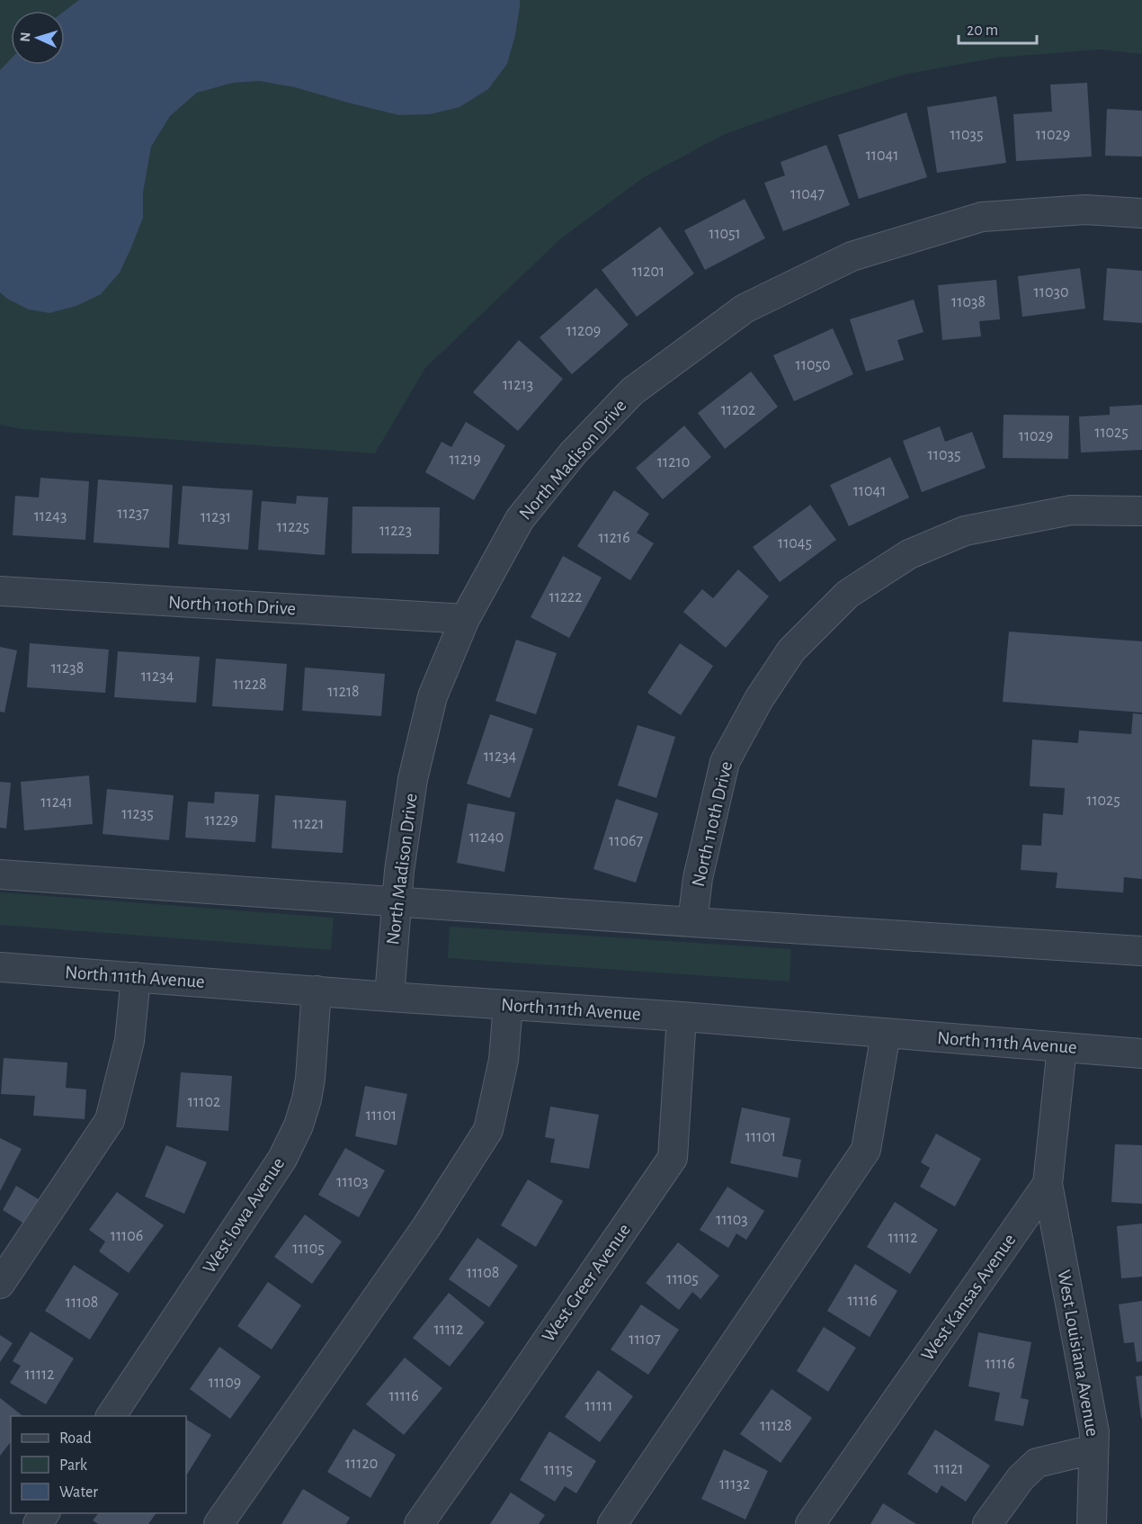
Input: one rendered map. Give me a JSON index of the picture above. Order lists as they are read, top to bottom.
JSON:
{
  "streets": {
    "street": [
      "North Madison Drive",
      "North 110th Drive",
      "North 111th Avenue",
      "West Iowa Avenue",
      "West Greer Avenue",
      "West Kansas Avenue",
      "West Louisiana Avenue"
    ]
  },
  "crossings": [
    ["North Madison Drive", "North 110th Drive"],
    ["North Madison Drive", "North 111th Avenue"],
    ["North 111th Avenue", "West Iowa Avenue"],
    ["North 111th Avenue", "West Greer Avenue"],
    ["North 111th Avenue", "West Kansas Avenue"],
    ["West Kansas Avenue", "West Louisiana Avenue"]
  ],
  "house_numbers": [
    "11035",
    "11029",
    "11041",
    "11047",
    "11051",
    "11201",
    "11030",
    "11038",
    "11209",
    "11050",
    "11213",
    "11202",
    "11025",
    "11029",
    "11035",
    "11219",
    "11210",
    "11041",
    "11237",
    "11243",
    "11231",
    "11225",
    "11223",
    "11216",
    "11045",
    "11222",
    "11238",
    "11234",
    "11228",
    "11218",
    "11234",
    "11025",
    "11241",
    "11235",
    "11229",
    "11221",
    "11240",
    "11067",
    "11102",
    "11101",
    "11101",
    "11103",
    "11103",
    "11106",
    "11112",
    "11105",
    "11108",
    "11105",
    "11116",
    "11108",
    "11112",
    "11107",
    "11116",
    "11112",
    "11109",
    "11116",
    "11111",
    "11128",
    "11120",
    "11121",
    "11115",
    "11132"
  ],
  "legend": ["Road", "Park", "Water"],
  "scale_bar": "20 m",
  "north": "left"
}
